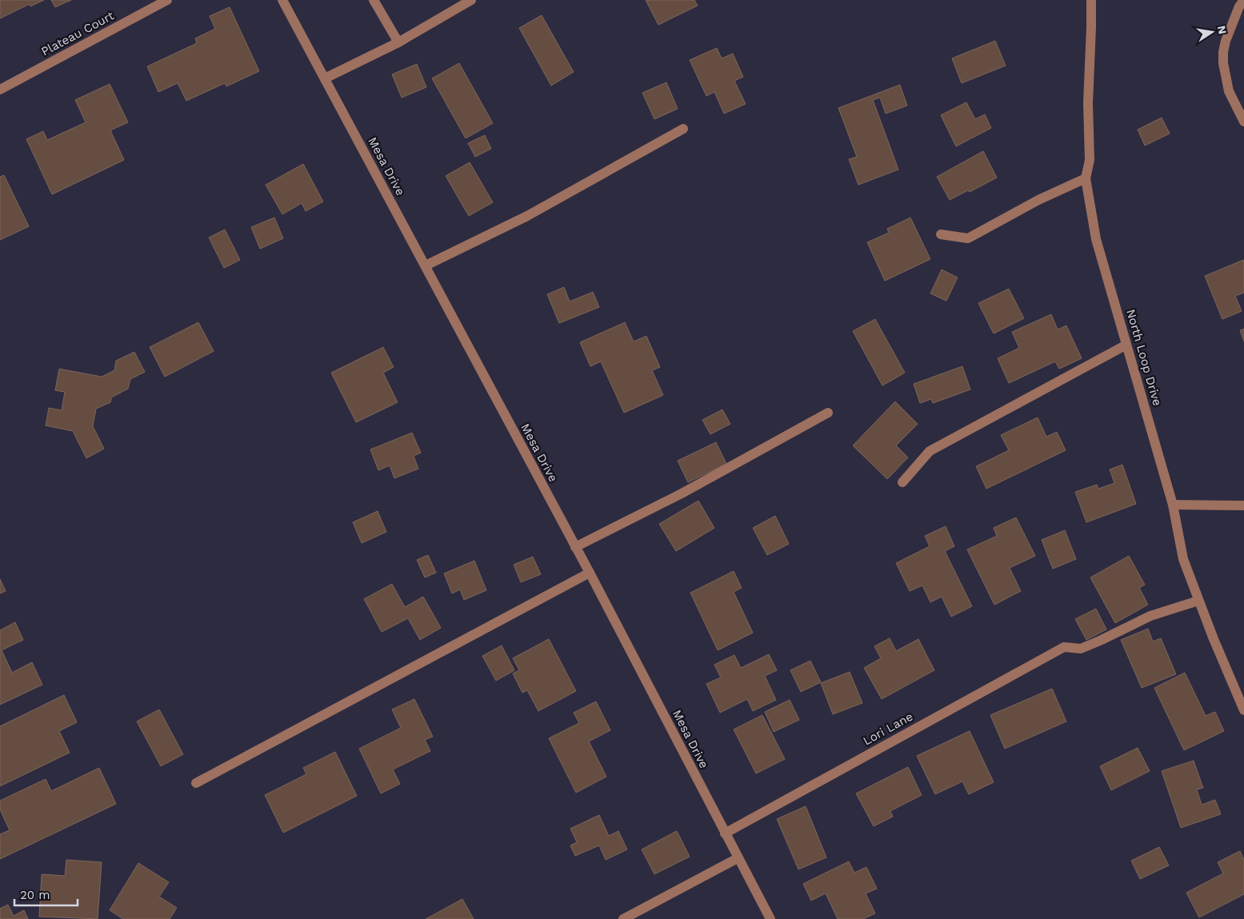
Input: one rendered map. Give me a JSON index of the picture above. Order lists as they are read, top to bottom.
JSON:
{
  "streets": {
    "street": [
      "Plateau Court",
      "Mesa Drive",
      "North Loop Drive",
      "Lori Lane"
    ]
  },
  "crossings": [
    ["Mesa Drive", "Lori Lane"],
    ["North Loop Drive", "Lori Lane"]
  ],
  "scale_bar": "20 m",
  "north": "right"
}
